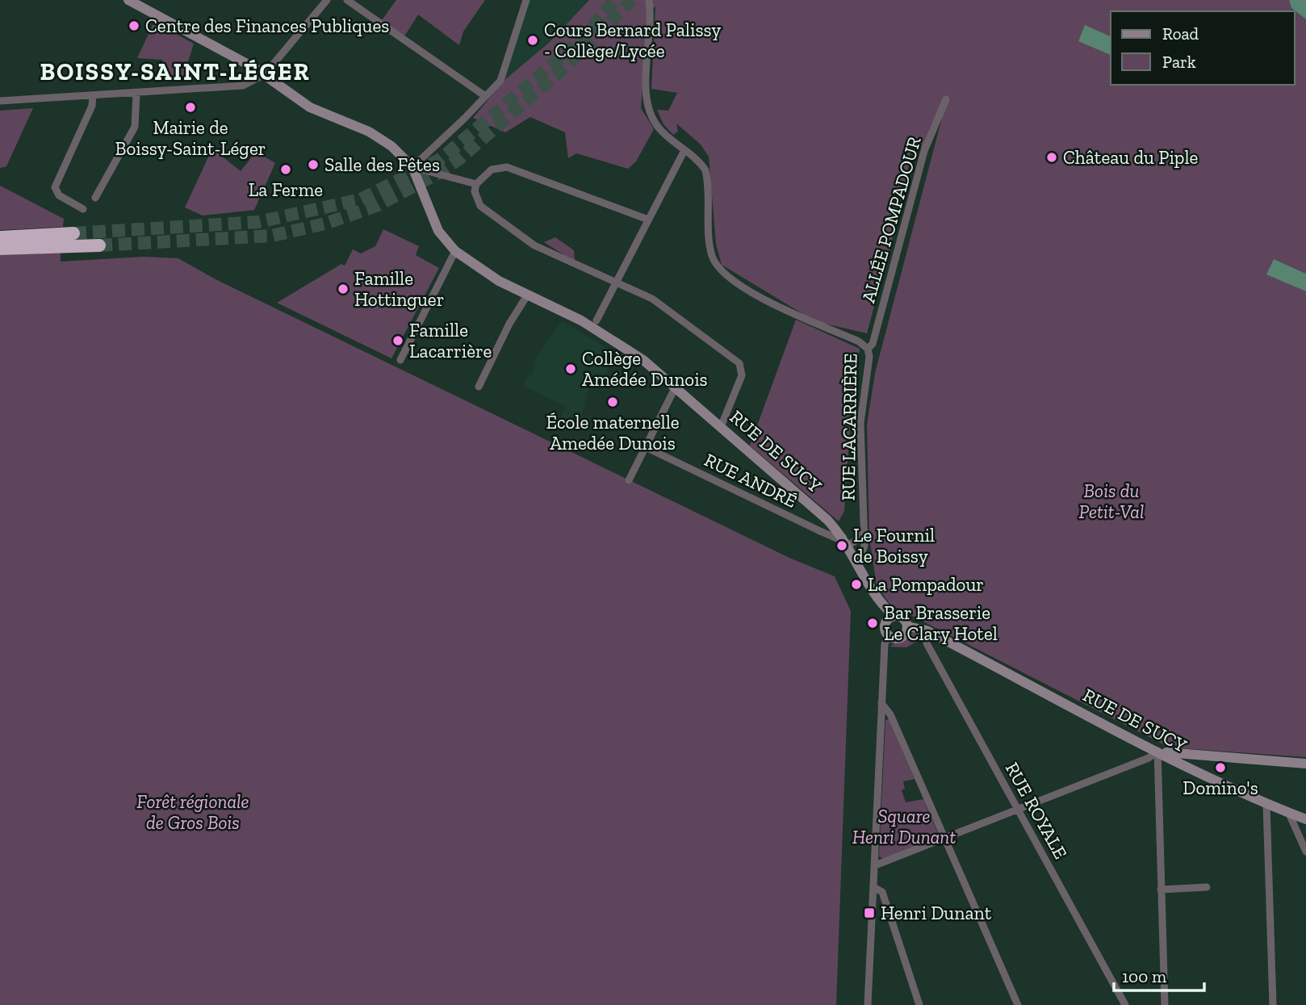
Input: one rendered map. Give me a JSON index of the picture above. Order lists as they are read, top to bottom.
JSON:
{
  "streets": {
    "main road": ["RUE DE SUCY"],
    "street": [
      "ALLÉE POMPADOUR",
      "RUE LACARRIÈRE",
      "RUE ANDRÉ",
      "RUE ROYALE"
    ]
  },
  "crossings": [
    ["ALLÉE POMPADOUR", "RUE LACARRIÈRE"],
    ["RUE LACARRIÈRE", "RUE DE SUCY"],
    ["RUE DE SUCY", "RUE ANDRÉ"],
    ["RUE DE SUCY", "RUE ROYALE"]
  ],
  "districts": ["BOISSY-SAINT-LÉGER"],
  "parks": ["Bois du Petit-Val", "Forêt régionale de Gros Bois", "Square Henri Dunant"],
  "places": {
    "other": [
      "Centre des Finances Publiques",
      "Cours Bernard Palissy - Collège/Lycée",
      "Mairie de Boissy-Saint-Léger",
      "Château du Piple",
      "Salle des Fêtes",
      "La Ferme",
      "Famille Hottinguer",
      "Famille Lacarrière",
      "Collège Amédée Dunois",
      "École maternelle Amedée Dunois",
      "Le Fournil de Boissy",
      "La Pompadour",
      "Bar Brasserie Le Clary Hotel",
      "Domino's"
    ],
    "transit": ["Henri Dunant"]
  },
  "legend": ["Road", "Park"],
  "scale_bar": "100 m"
}
